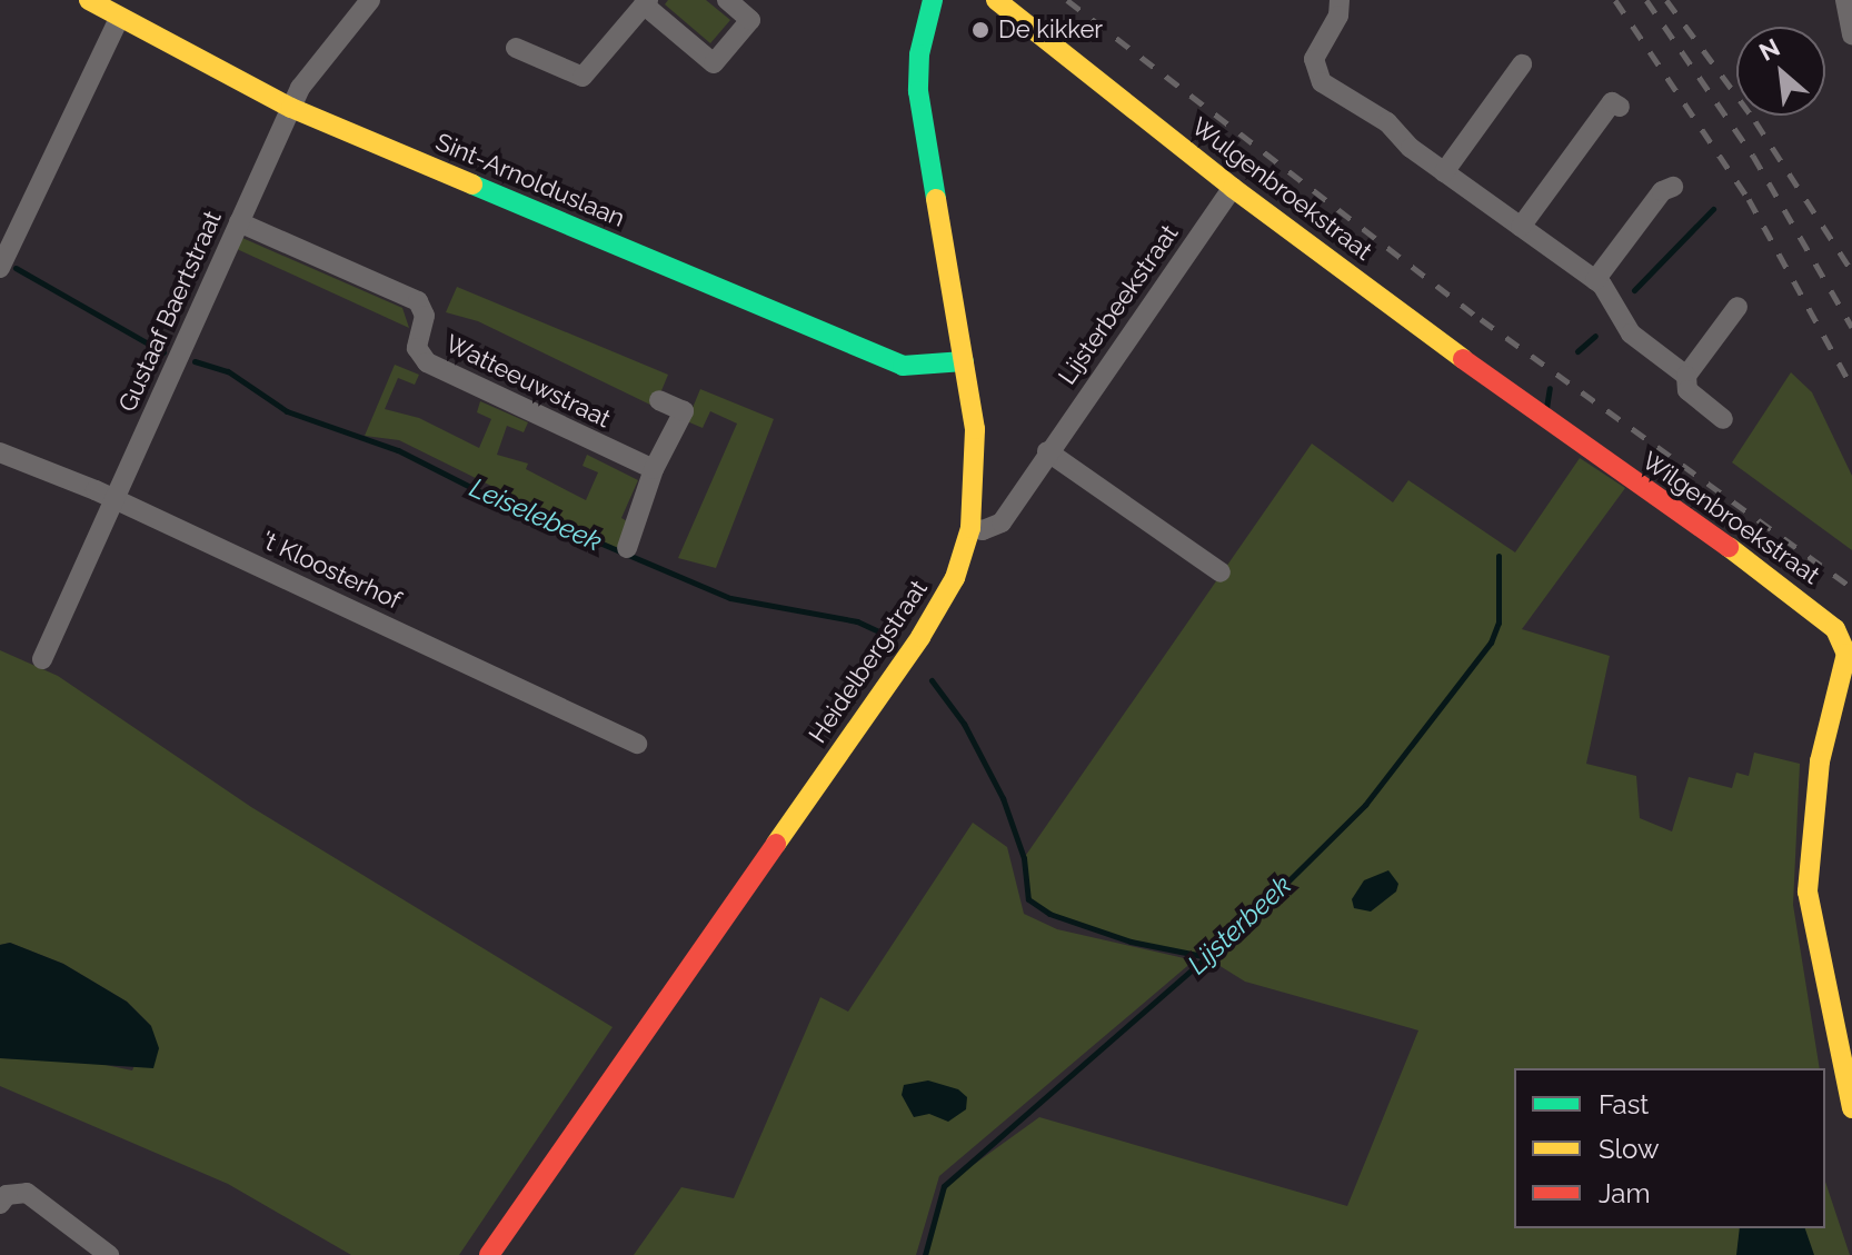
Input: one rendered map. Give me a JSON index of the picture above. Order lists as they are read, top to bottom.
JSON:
{
  "streets": {
    "street": [
      "Sint-Arnolduslaan",
      "Wulgenbroekstraat",
      "Lijsterbeekstraat",
      "Gustaaf Baertstraat",
      "Watteeuwstraat",
      "Wilgenbroekstraat",
      "'t Kloosterhof",
      "Heidelbergstraat"
    ]
  },
  "crossings": [
    ["Sint-Arnolduslaan", "Gustaaf Baertstraat"],
    ["Sint-Arnolduslaan", "Heidelbergstraat"],
    ["Wulgenbroekstraat", "Lijsterbeekstraat"],
    ["Wulgenbroekstraat", "Wilgenbroekstraat"],
    ["Lijsterbeekstraat", "Heidelbergstraat"],
    ["Gustaaf Baertstraat", "Watteeuwstraat"],
    ["Gustaaf Baertstraat", "'t Kloosterhof"]
  ],
  "water": ["Leiselebeek", "Lijsterbeek"],
  "places": ["De kikker"],
  "legend": ["Fast", "Slow", "Jam"],
  "north": "top left"
}
